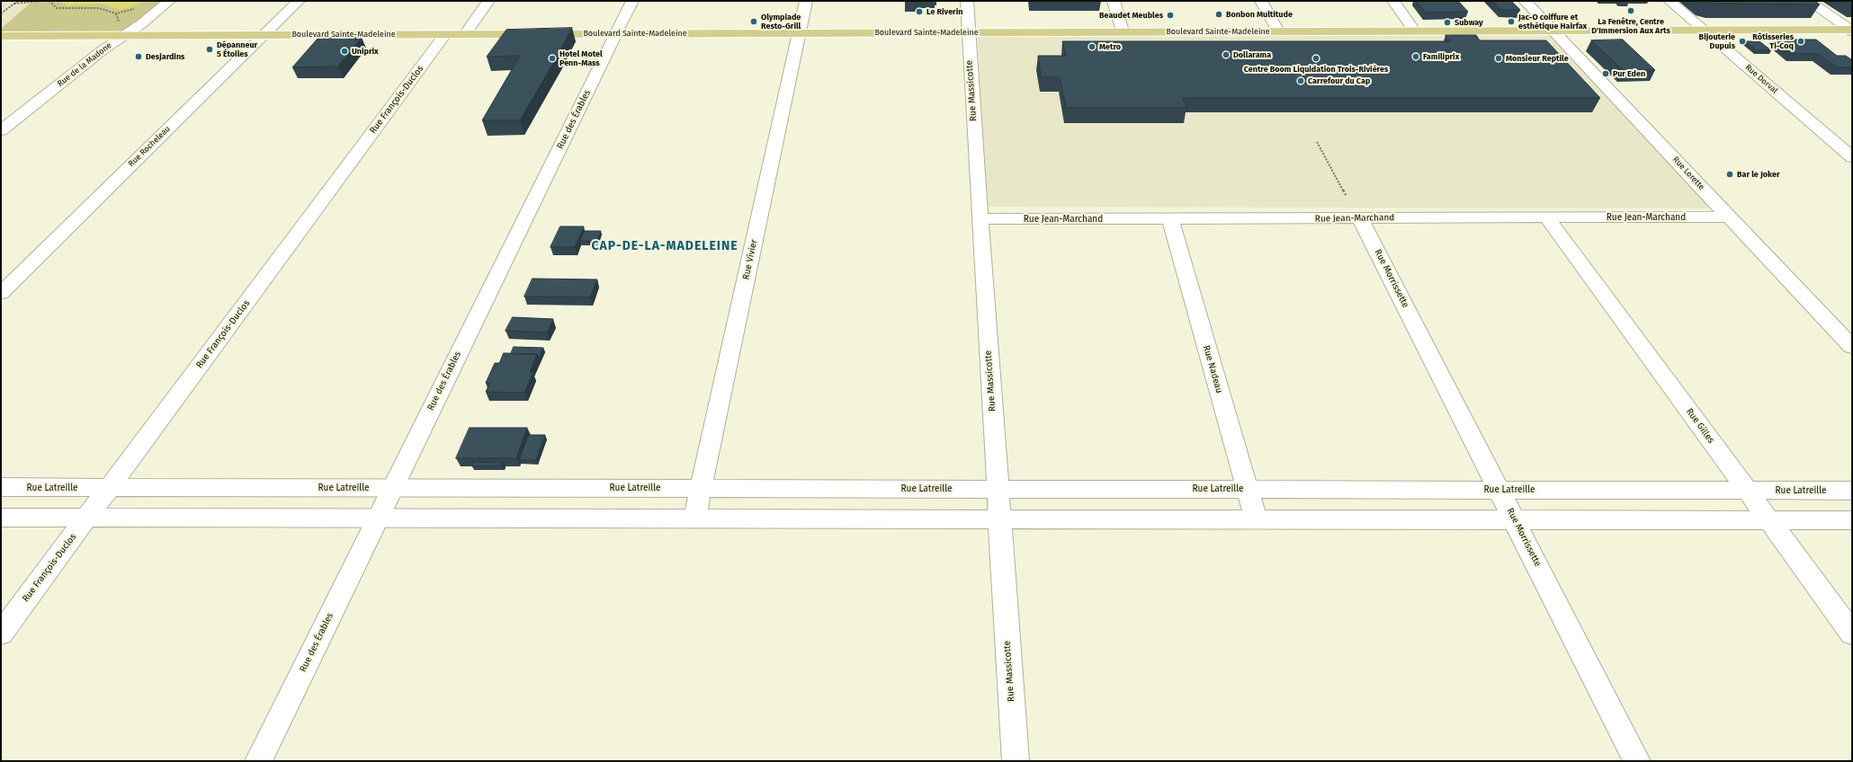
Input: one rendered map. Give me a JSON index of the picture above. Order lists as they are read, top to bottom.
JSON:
{
  "streets": {
    "main road": ["Boulevard Sainte-Madeleine"],
    "street": [
      "Rue de la Madone",
      "Rue Dorval",
      "Rue Massicotte",
      "Rue François-Duclos",
      "Rue des Érables",
      "Rue Rocheleau",
      "Rue Lorette",
      "Rue Jean-Marchand",
      "Rue Vivier",
      "Rue Morrissette",
      "Rue Nadeau",
      "Rue Gilles",
      "Rue Latreille"
    ]
  },
  "crossings": [
    ["Boulevard Sainte-Madeleine", "Rue de la Madone"],
    ["Boulevard Sainte-Madeleine", "Rue Dorval"],
    ["Boulevard Sainte-Madeleine", "Rue Massicotte"],
    ["Boulevard Sainte-Madeleine", "Rue François-Duclos"],
    ["Boulevard Sainte-Madeleine", "Rue des Érables"],
    ["Boulevard Sainte-Madeleine", "Rue Rocheleau"],
    ["Boulevard Sainte-Madeleine", "Rue Lorette"],
    ["Boulevard Sainte-Madeleine", "Rue Vivier"],
    ["Rue Massicotte", "Rue Jean-Marchand"],
    ["Rue Massicotte", "Rue Latreille"],
    ["Rue François-Duclos", "Rue Latreille"],
    ["Rue des Érables", "Rue Latreille"],
    ["Rue Lorette", "Rue Jean-Marchand"],
    ["Rue Jean-Marchand", "Rue Morrissette"],
    ["Rue Jean-Marchand", "Rue Nadeau"],
    ["Rue Jean-Marchand", "Rue Gilles"],
    ["Rue Vivier", "Rue Latreille"],
    ["Rue Morrissette", "Rue Latreille"],
    ["Rue Nadeau", "Rue Latreille"],
    ["Rue Gilles", "Rue Latreille"]
  ],
  "districts": ["CAP-DE-LA-MADELEINE"],
  "places": [
    "La Fenêtre, Centre D'Immersion Aux Arts",
    "Le Riverin",
    "Bonbon Multitude",
    "Beaudet Meubles",
    "Olympiade Resto-Grill",
    "Jac-O coiffure et esthétique Hairfax",
    "Subway",
    "Bijouterie Dupuis",
    "Rôtisseries Ti-Coq",
    "Metro",
    "Dépanneur 5 Étoiles",
    "Uniprix",
    "Dollarama",
    "Desjardins",
    "Familiprix",
    "Hotel Motel Penn-Mass",
    "Centre Boom Liquidation Trois-Rivières",
    "Monsieur Reptile",
    "Pur Eden",
    "Carrefour du Cap",
    "Bar le Joker"
  ]
}
